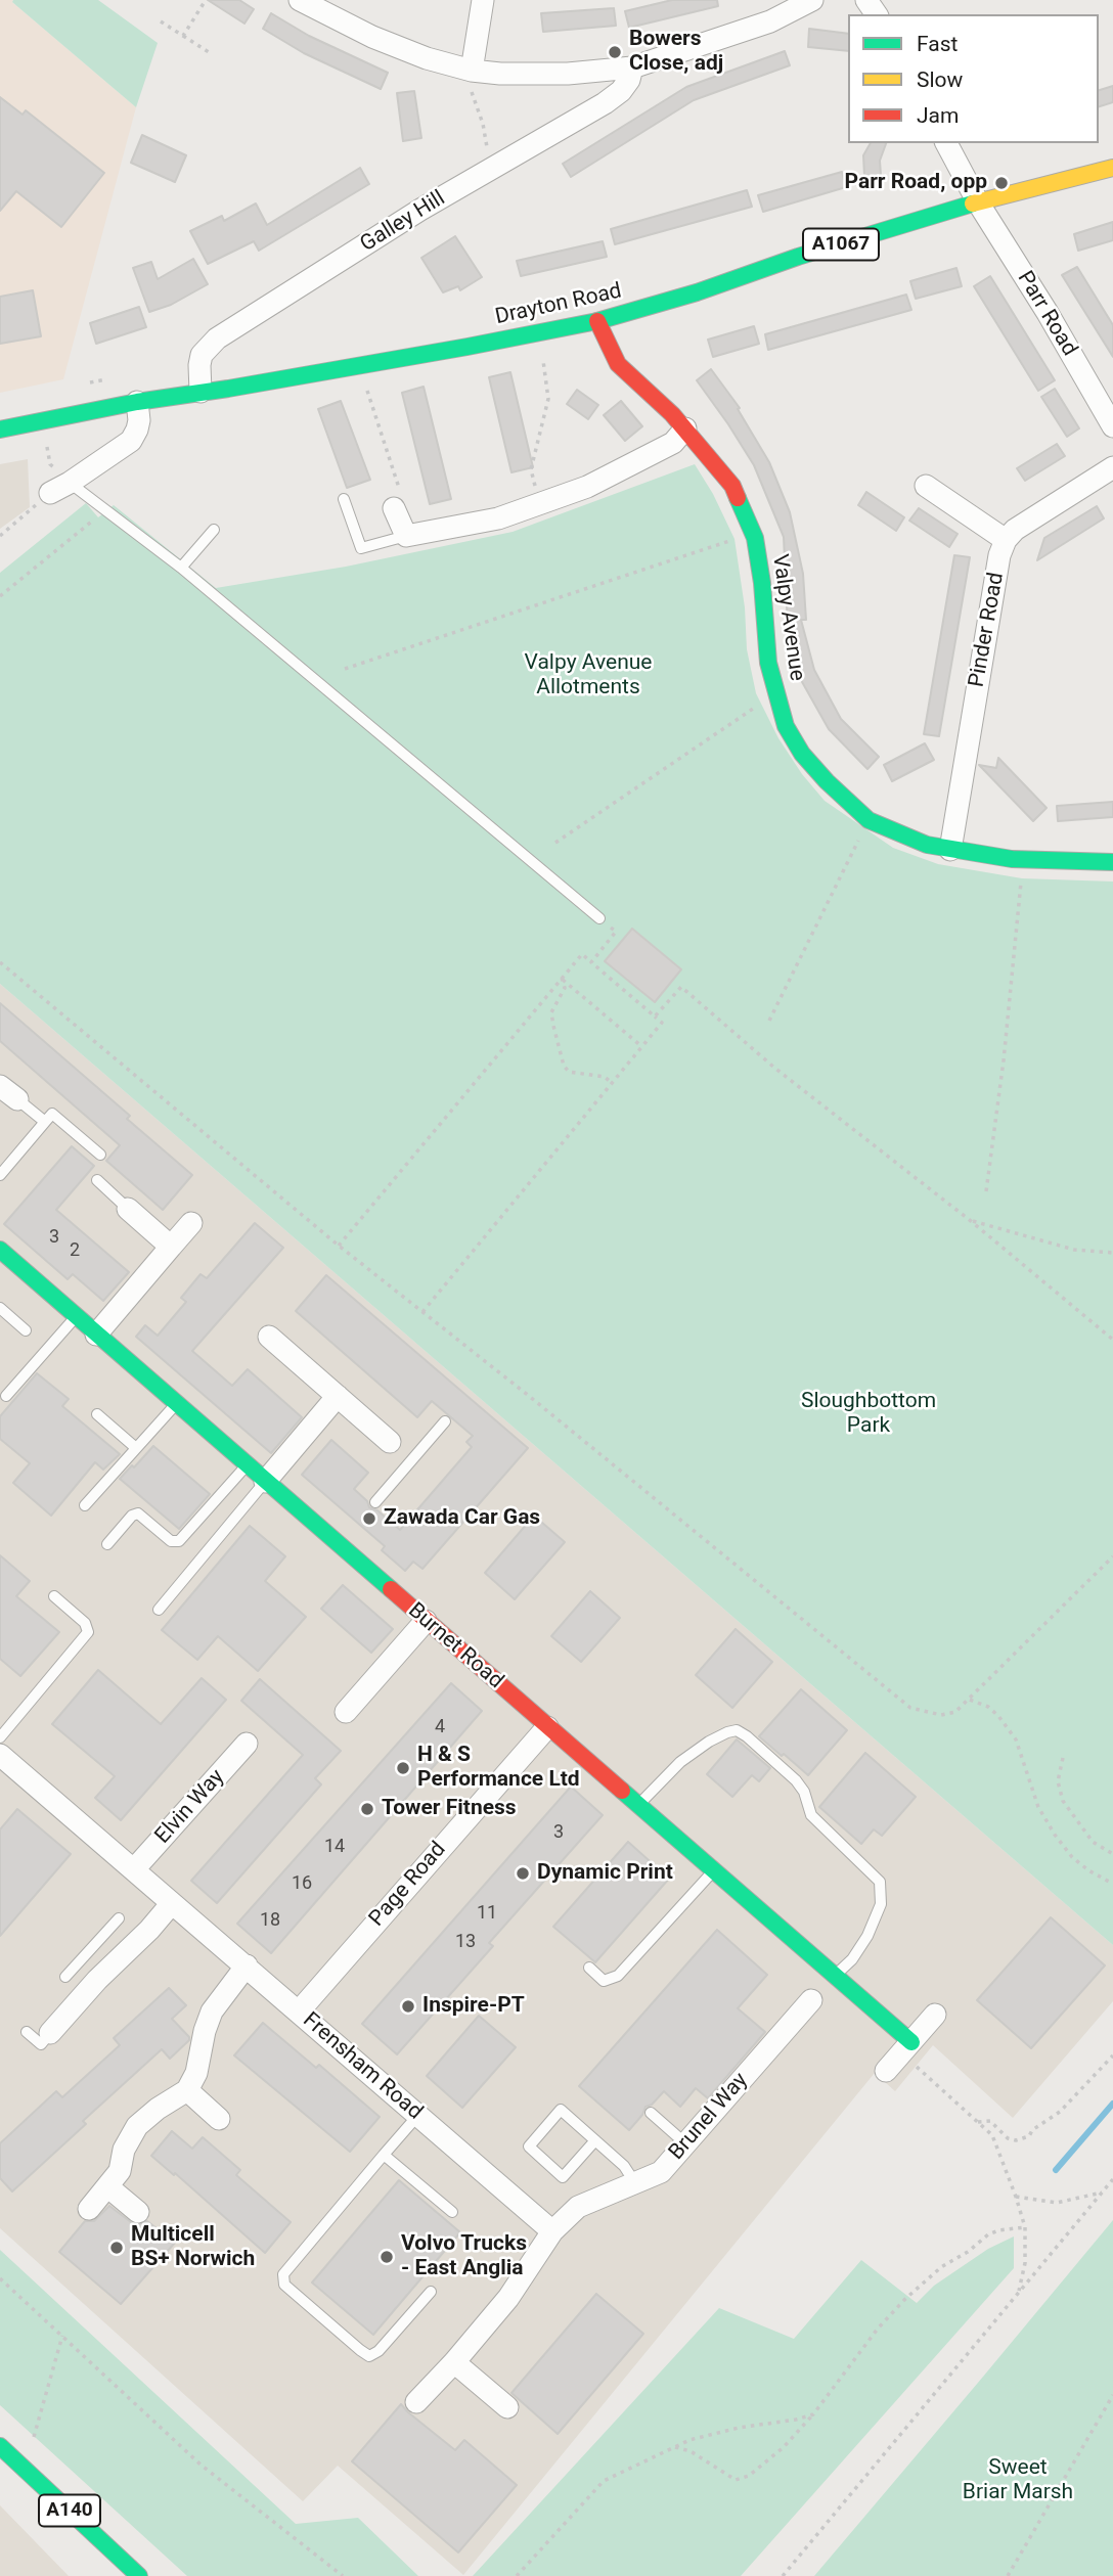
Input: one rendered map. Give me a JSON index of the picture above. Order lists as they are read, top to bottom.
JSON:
{
  "streets": {
    "main road": [
      "A1067",
      "Drayton Road",
      "Valpy Avenue",
      "Burnet Road",
      "A140"
    ],
    "street": [
      "Galley Hill",
      "Parr Road",
      "Pinder Road",
      "Elvin Way",
      "Page Road",
      "Frensham Road",
      "Brunel Way"
    ]
  },
  "crossings": [
    ["Galley Hill", "Drayton Road"],
    ["Drayton Road", "Parr Road"],
    ["Drayton Road", "Valpy Avenue"],
    ["Valpy Avenue", "Pinder Road"],
    ["Burnet Road", "Page Road"],
    ["Elvin Way", "Frensham Road"],
    ["Page Road", "Frensham Road"],
    ["Frensham Road", "Brunel Way"]
  ],
  "parks": ["Valpy Avenue Allotments", "Sloughbottom Park", "Sweet Briar Marsh"],
  "places": [
    "Bowers Close, adj",
    "Parr Road, opp",
    "Zawada Car Gas",
    "H & S Performance Ltd",
    "Tower Fitness",
    "Dynamic Print",
    "Inspire-PT",
    "Multicell BS+ Norwich",
    "Volvo Trucks - East Anglia"
  ],
  "house_numbers": [
    "3",
    "2",
    "4",
    "3",
    "14",
    "16",
    "11",
    "18",
    "13"
  ],
  "legend": ["Fast", "Slow", "Jam"]
}
